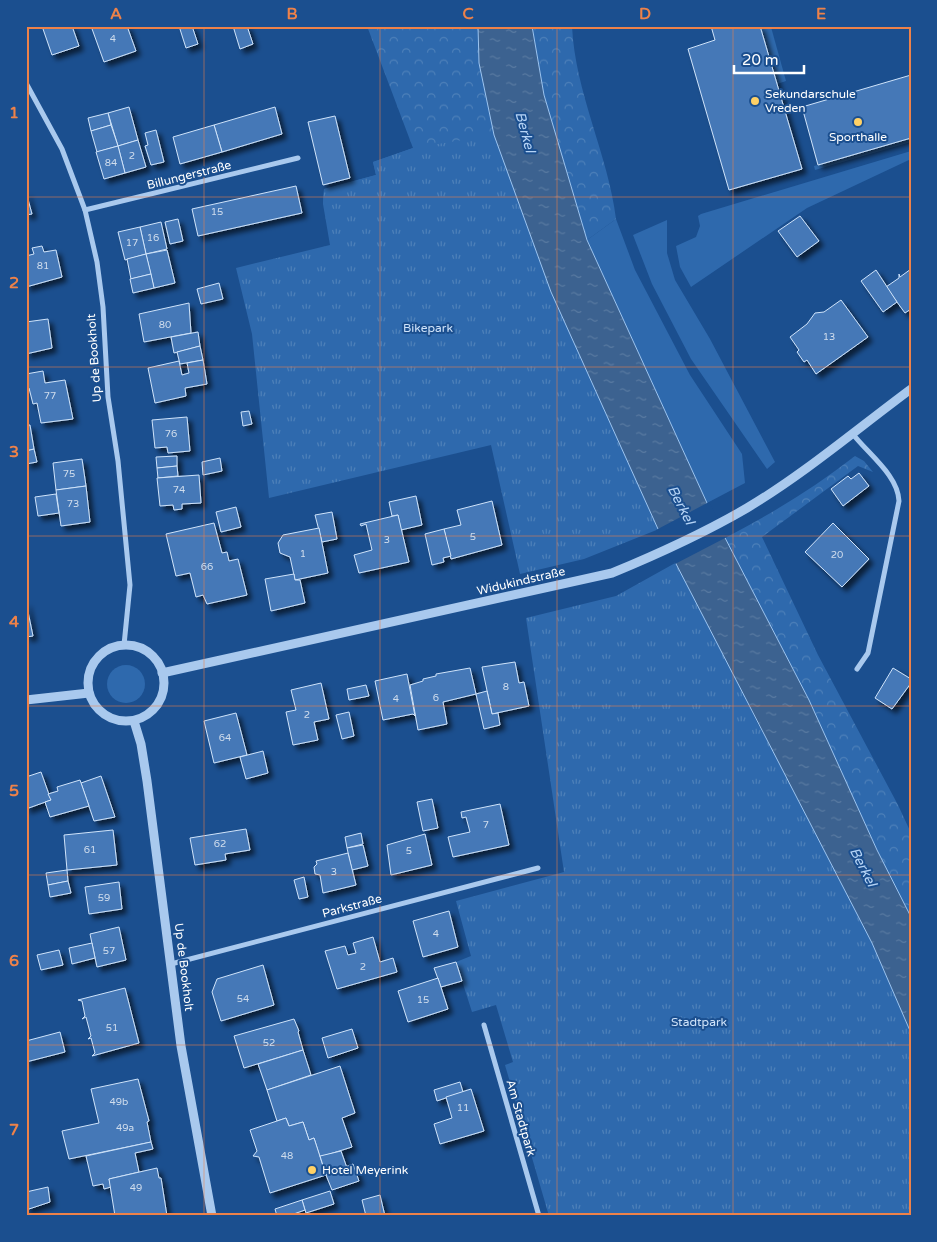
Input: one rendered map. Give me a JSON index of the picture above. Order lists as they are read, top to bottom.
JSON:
{
  "streets": {
    "street": [
      "Billungerstraße",
      "Up de Bookholt",
      "Widukindstraße",
      "Parkstraße",
      "Am Stadtpark"
    ]
  },
  "crossings": [
    ["Billungerstraße", "Up de Bookholt"],
    ["Up de Bookholt", "Widukindstraße"],
    ["Up de Bookholt", "Parkstraße"]
  ],
  "water": ["Berkel"],
  "parks": ["Bikepark", "Stadtpark"],
  "places": ["Sekundarschule Vreden", "Sporthalle", "Hotel Meyerink"],
  "house_numbers": [
    "4",
    "2",
    "84",
    "15",
    "16",
    "17",
    "81",
    "80",
    "13",
    "77",
    "76",
    "75",
    "74",
    "73",
    "5",
    "3",
    "1",
    "20",
    "66",
    "8",
    "6",
    "4",
    "2",
    "64",
    "7",
    "62",
    "61",
    "5",
    "3",
    "59",
    "4",
    "57",
    "2",
    "54",
    "15",
    "51",
    "52",
    "49b",
    "11",
    "49a",
    "48",
    "49"
  ],
  "scale_bar": "20 m",
  "grid": {
    "columns": [
      "A",
      "B",
      "C",
      "D",
      "E"
    ],
    "rows": [
      "1",
      "2",
      "3",
      "4",
      "5",
      "6",
      "7"
    ]
  }
}
